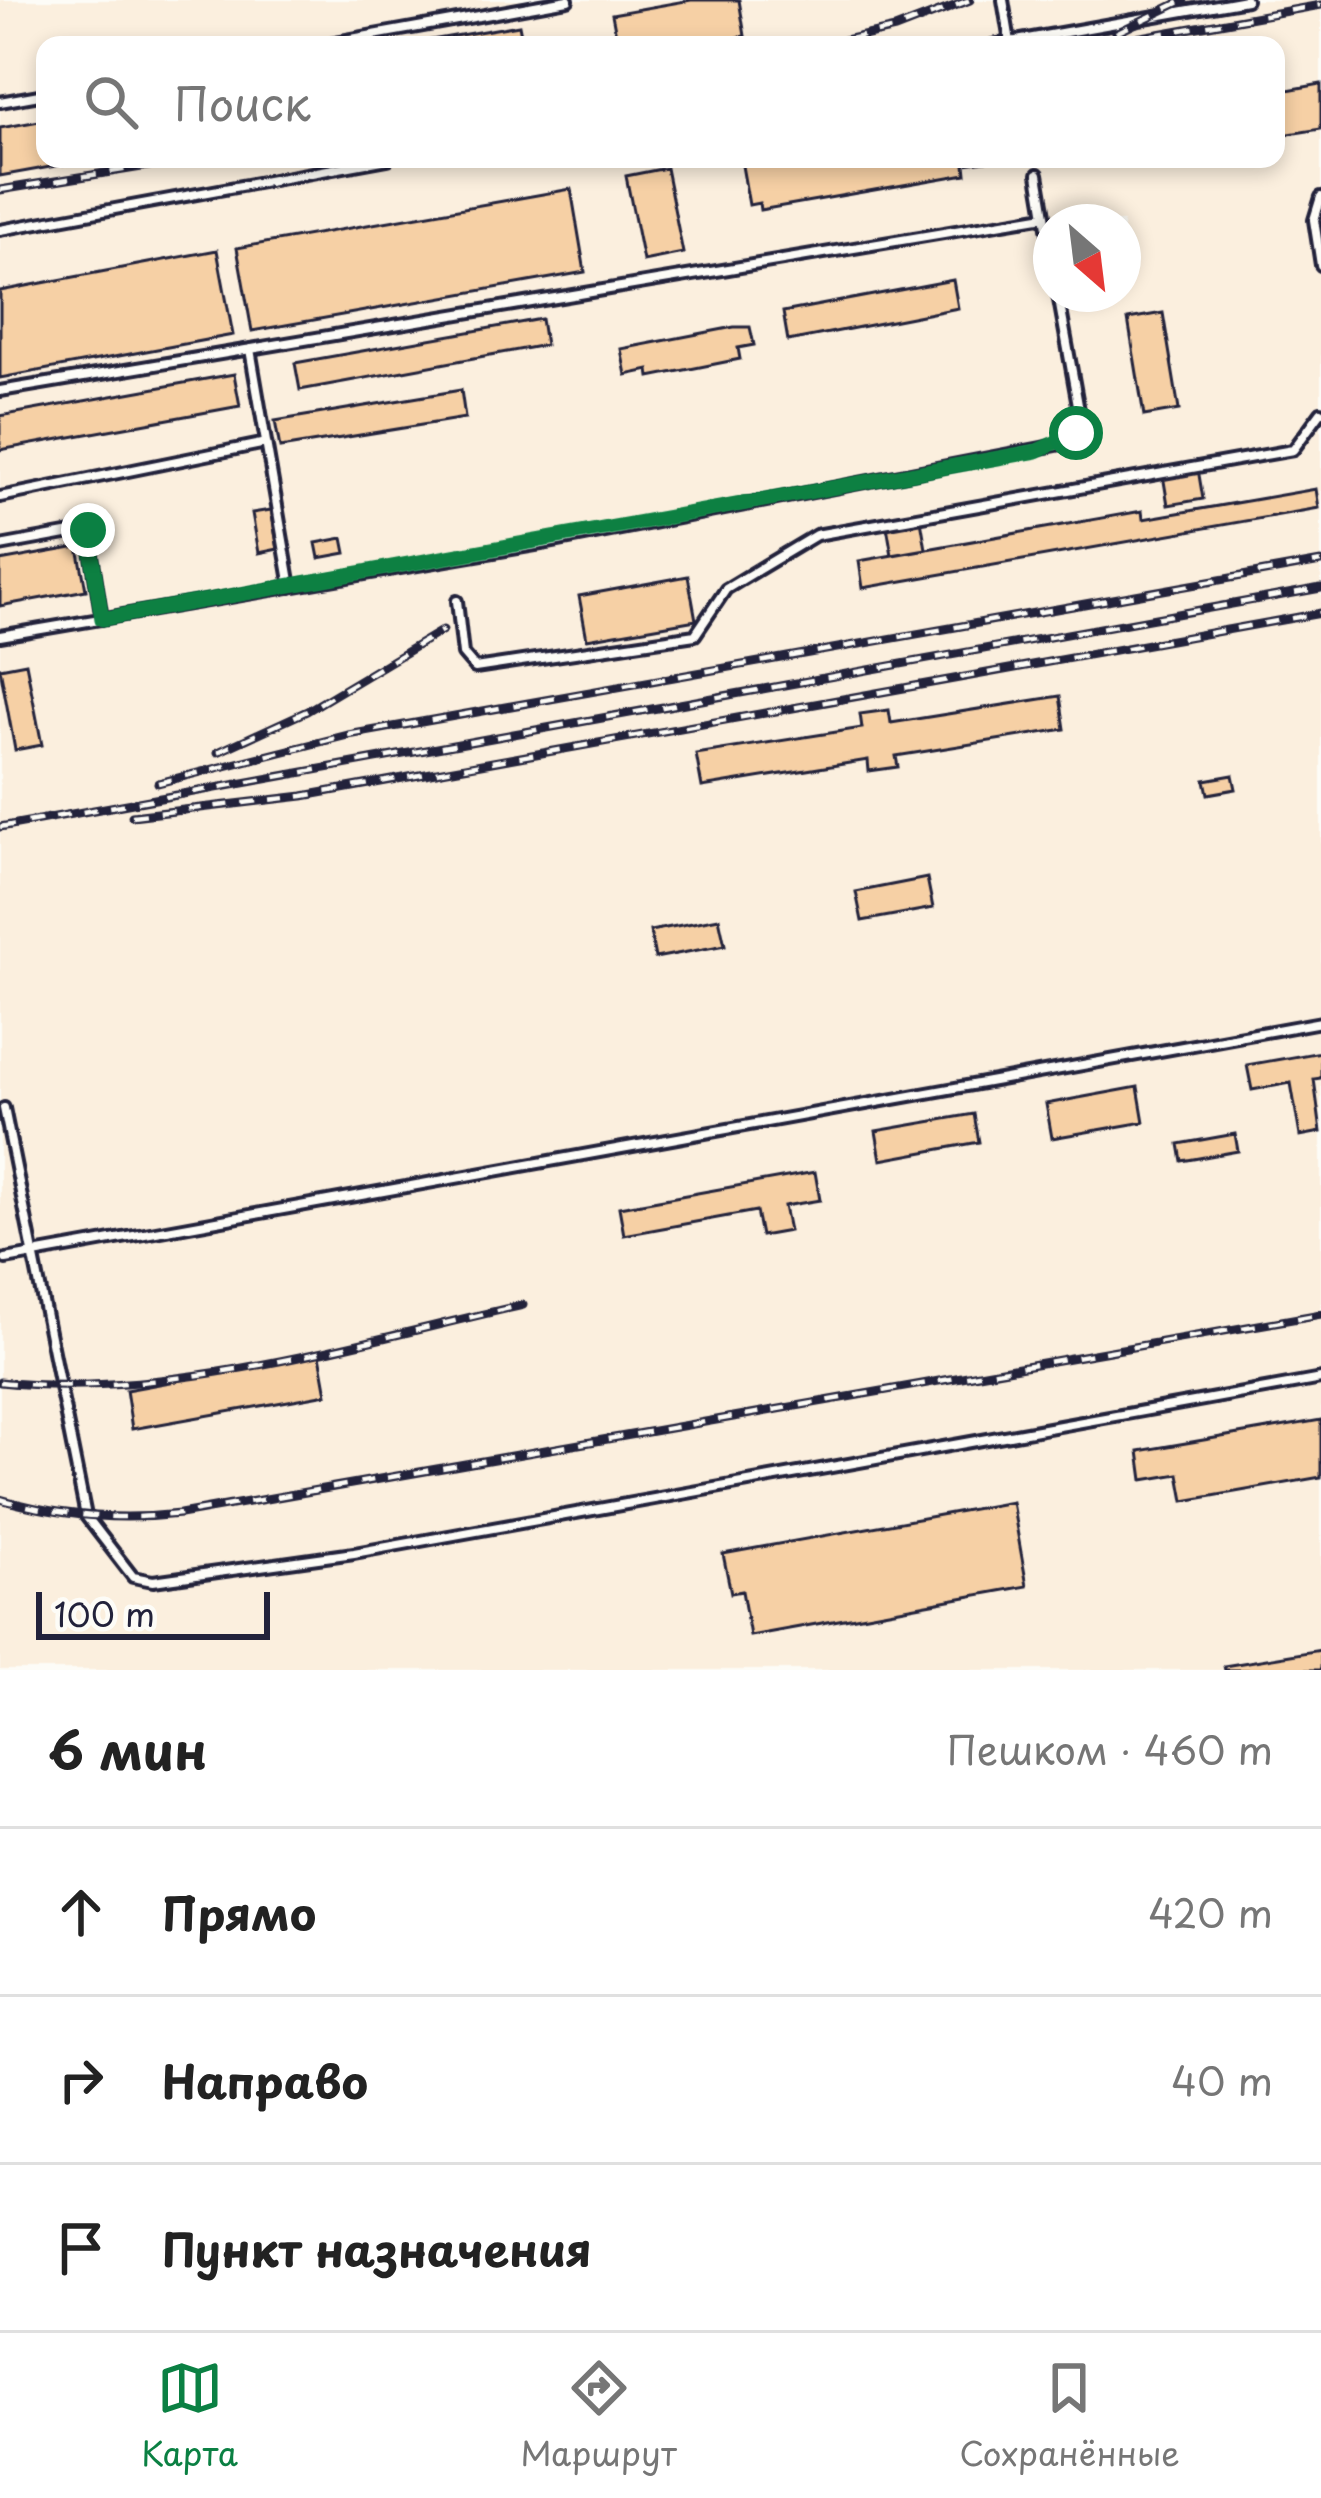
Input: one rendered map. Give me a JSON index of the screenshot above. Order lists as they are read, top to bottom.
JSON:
{
  "scale_bar": "100 m",
  "north": "bottom right",
  "page": {
    "search": "Поиск",
    "scale": "100 m",
    "heading": ["6 мин", "Пешком · 460 m"],
    "list": [
      ["Прямо", "420 m"],
      ["Направо", "40 m"],
      "Пункт назначения"
    ],
    "nav": ["Карта", "Маршрут", "Сохранённые"]
  }
}
